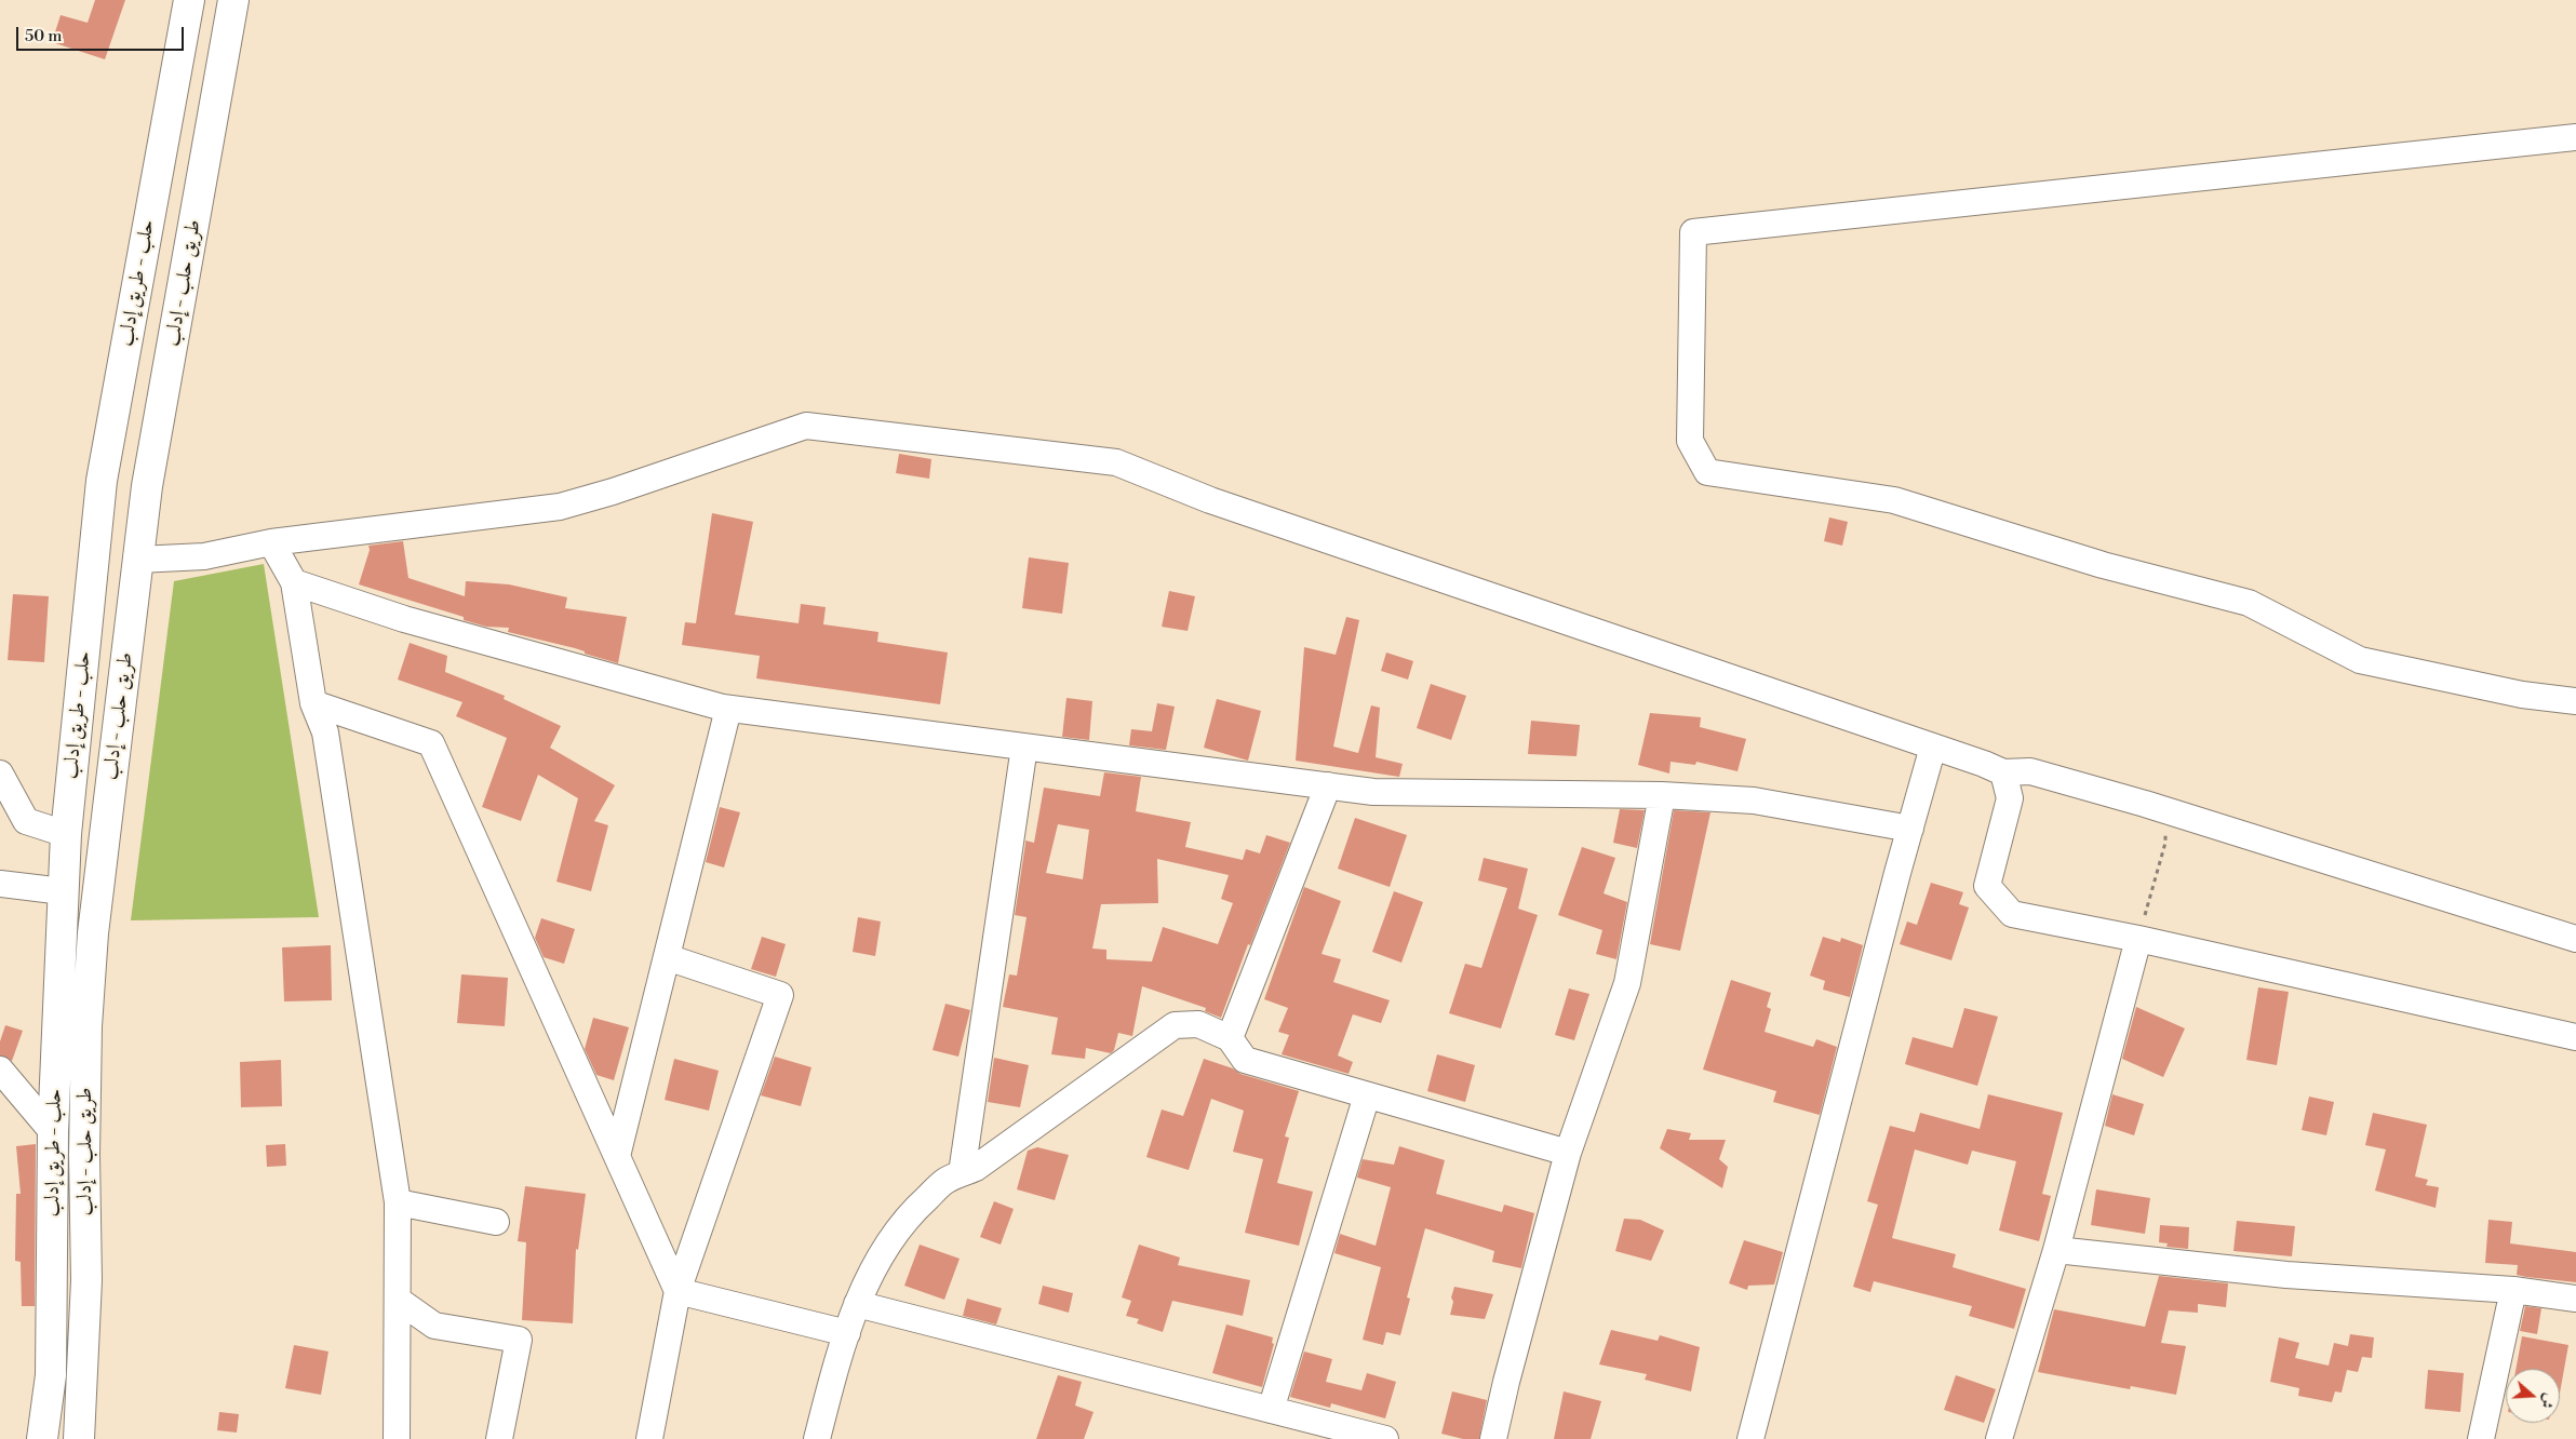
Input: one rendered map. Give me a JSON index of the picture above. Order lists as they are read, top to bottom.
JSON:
{
  "streets": {
    "highway": ["حلب - طريق إدلب", "طريق حلب - إدلب"]
  },
  "scale_bar": "50 m",
  "north": "right"
}
